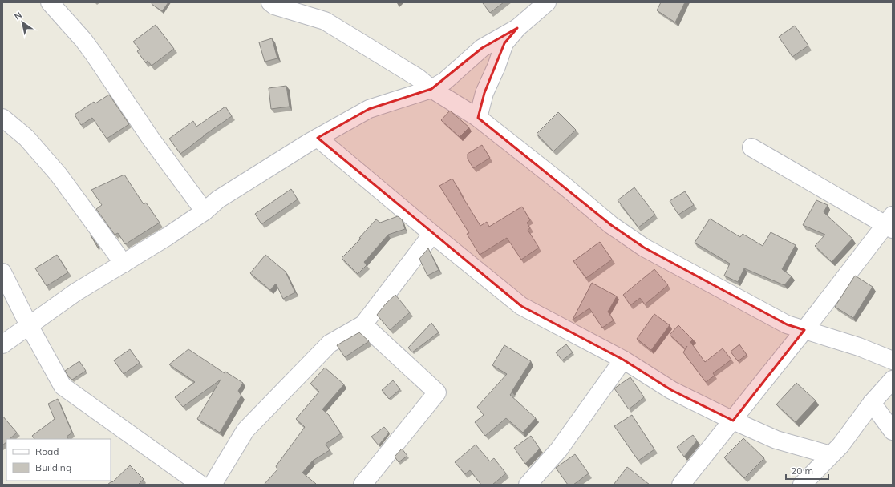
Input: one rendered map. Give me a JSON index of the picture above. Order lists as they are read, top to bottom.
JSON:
{
  "legend": ["Road", "Building"],
  "scale_bar": "20 m",
  "north": "top left"
}
